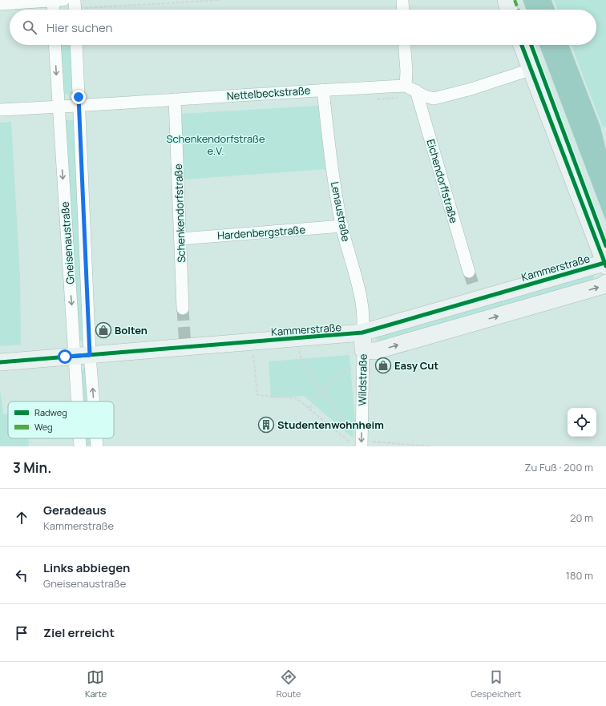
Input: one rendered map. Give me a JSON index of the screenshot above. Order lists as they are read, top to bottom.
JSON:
{
  "streets": {
    "street": [
      "Nettelbeckstraße",
      "Eichendorffstraße",
      "Lenaustraße",
      "Schenkendorfstraße",
      "Hardenbergstraße",
      "Gneisenaustraße",
      "Kammerstraße",
      "Wildstraße"
    ]
  },
  "crossings": [
    ["Nettelbeckstraße", "Eichendorffstraße"],
    ["Nettelbeckstraße", "Lenaustraße"],
    ["Nettelbeckstraße", "Schenkendorfstraße"],
    ["Nettelbeckstraße", "Gneisenaustraße"],
    ["Lenaustraße", "Hardenbergstraße"],
    ["Lenaustraße", "Kammerstraße"],
    ["Lenaustraße", "Wildstraße"],
    ["Schenkendorfstraße", "Hardenbergstraße"],
    ["Gneisenaustraße", "Kammerstraße"],
    ["Kammerstraße", "Wildstraße"]
  ],
  "one_way": ["Wildstraße"],
  "parks": ["Schenkendorfstraße e.V."],
  "places": {
    "shop": ["Bolten", "Easy Cut"],
    "building": ["Studentenwohnheim"]
  },
  "legend": ["Radweg", "Weg"],
  "page": {
    "search": "Hier suchen",
    "heading": ["3 Min.", "Zu Fuß · 200 m"],
    "list": [
      ["Geradeaus", "Kammerstraße", "20 m"],
      ["Links abbiegen", "Gneisenaustraße", "180 m"],
      "Ziel erreicht"
    ],
    "nav": ["Karte", "Route", "Gespeichert"]
  }
}
